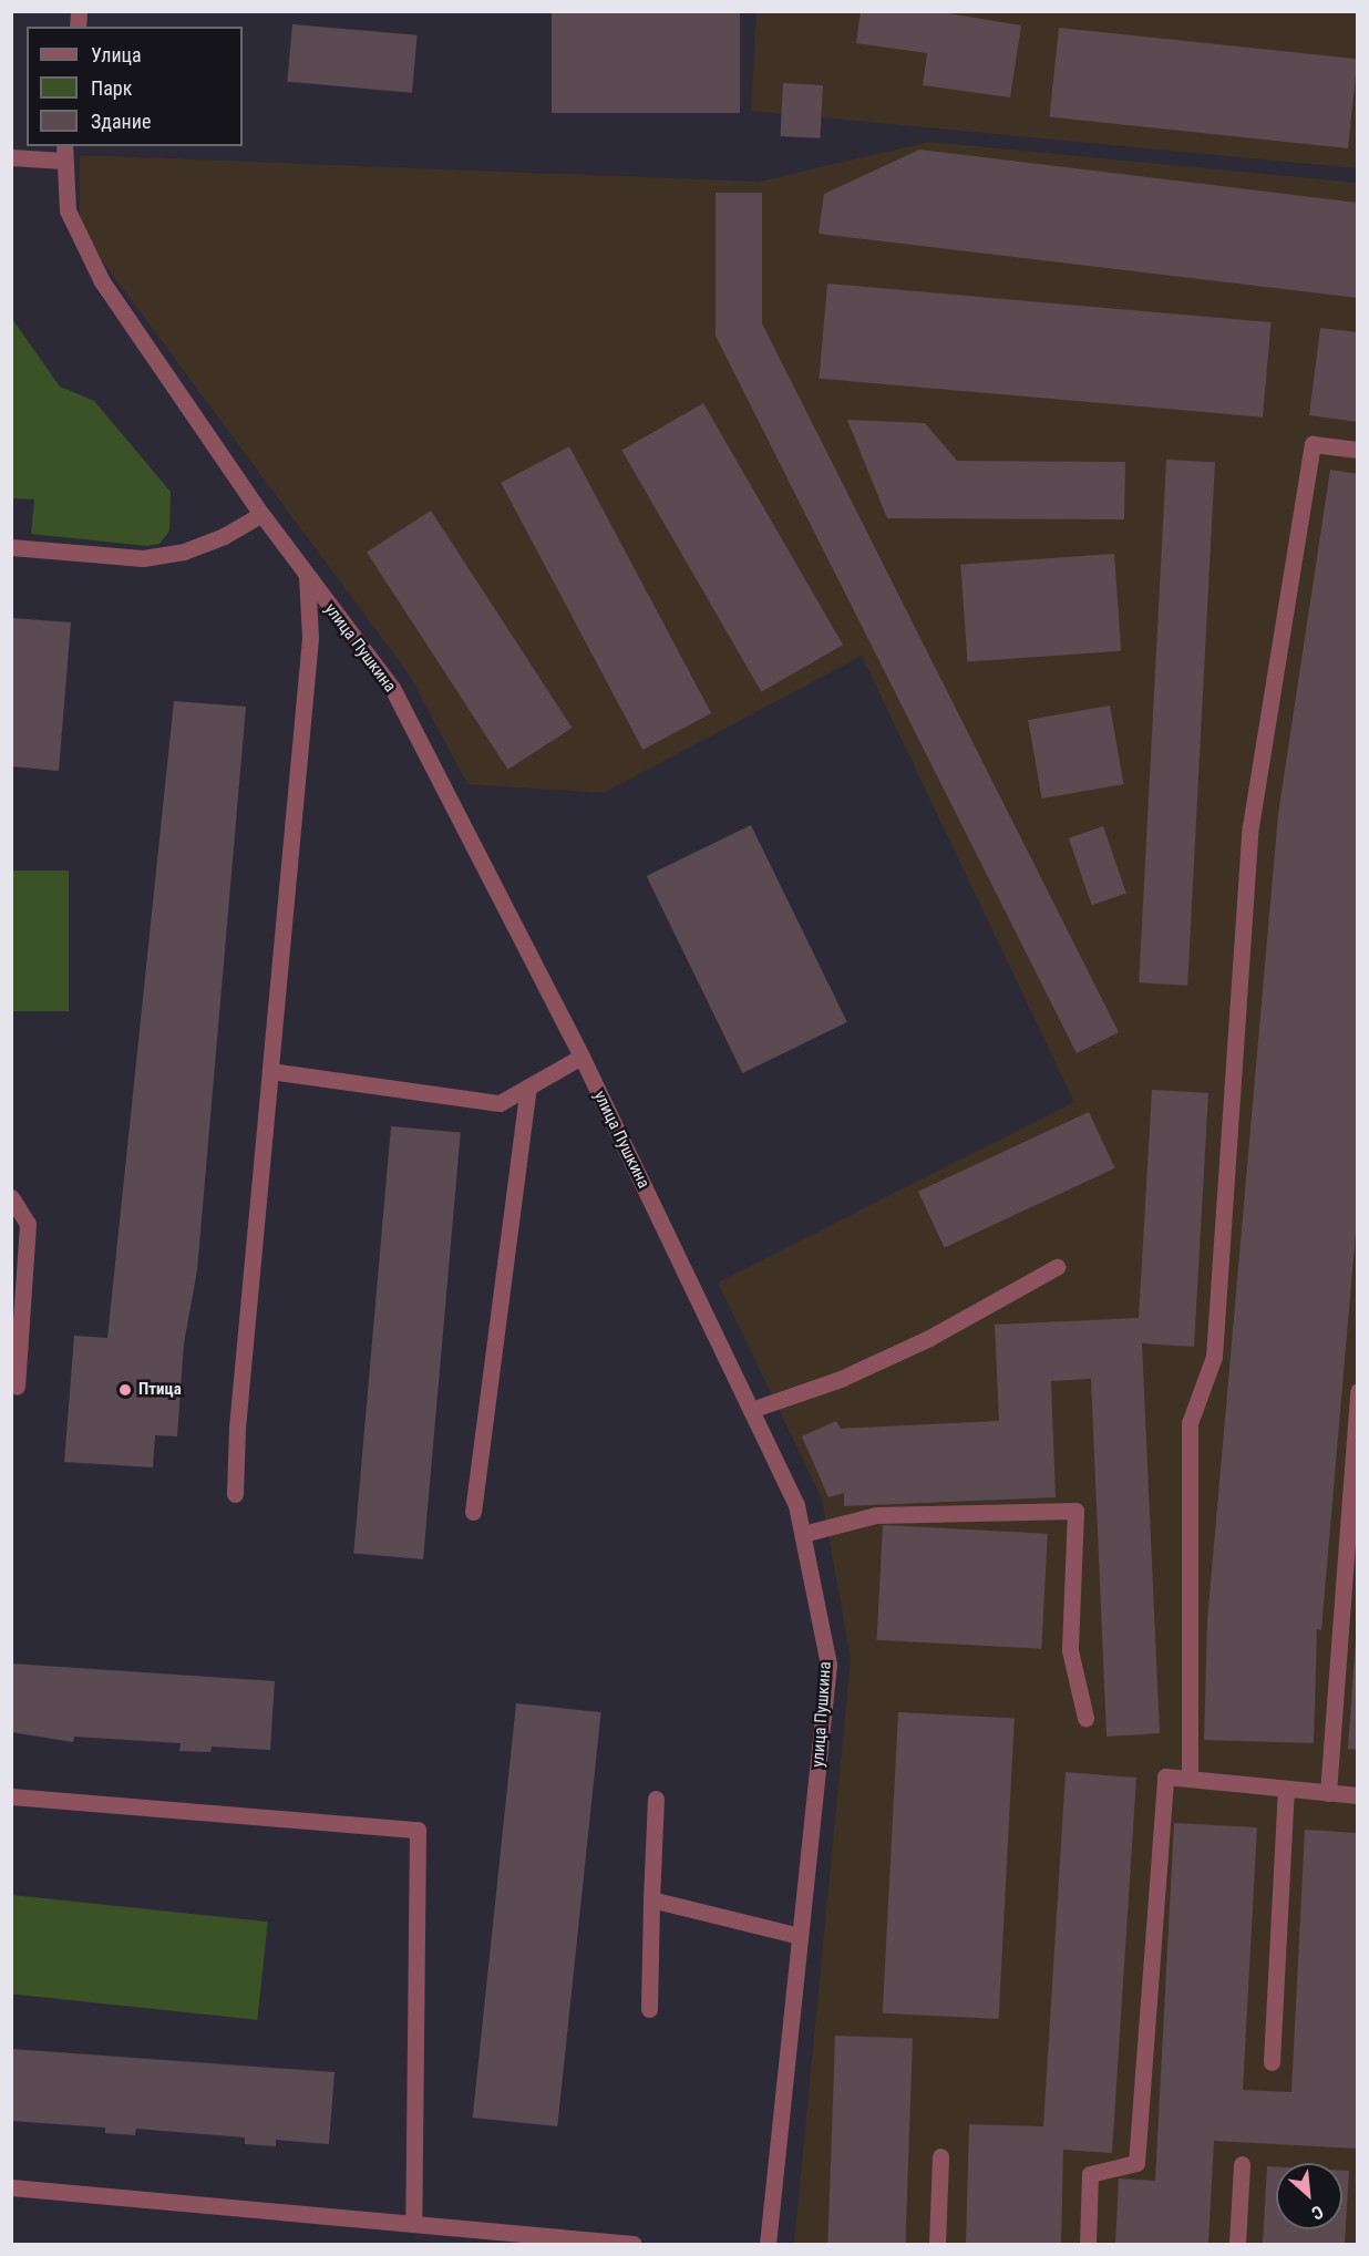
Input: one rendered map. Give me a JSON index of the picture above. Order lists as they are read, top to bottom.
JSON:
{
  "streets": {
    "street": ["улица Пушкина"]
  },
  "places": ["Птица"],
  "legend": ["Улица", "Парк", "Здание"],
  "north": "bottom right"
}
